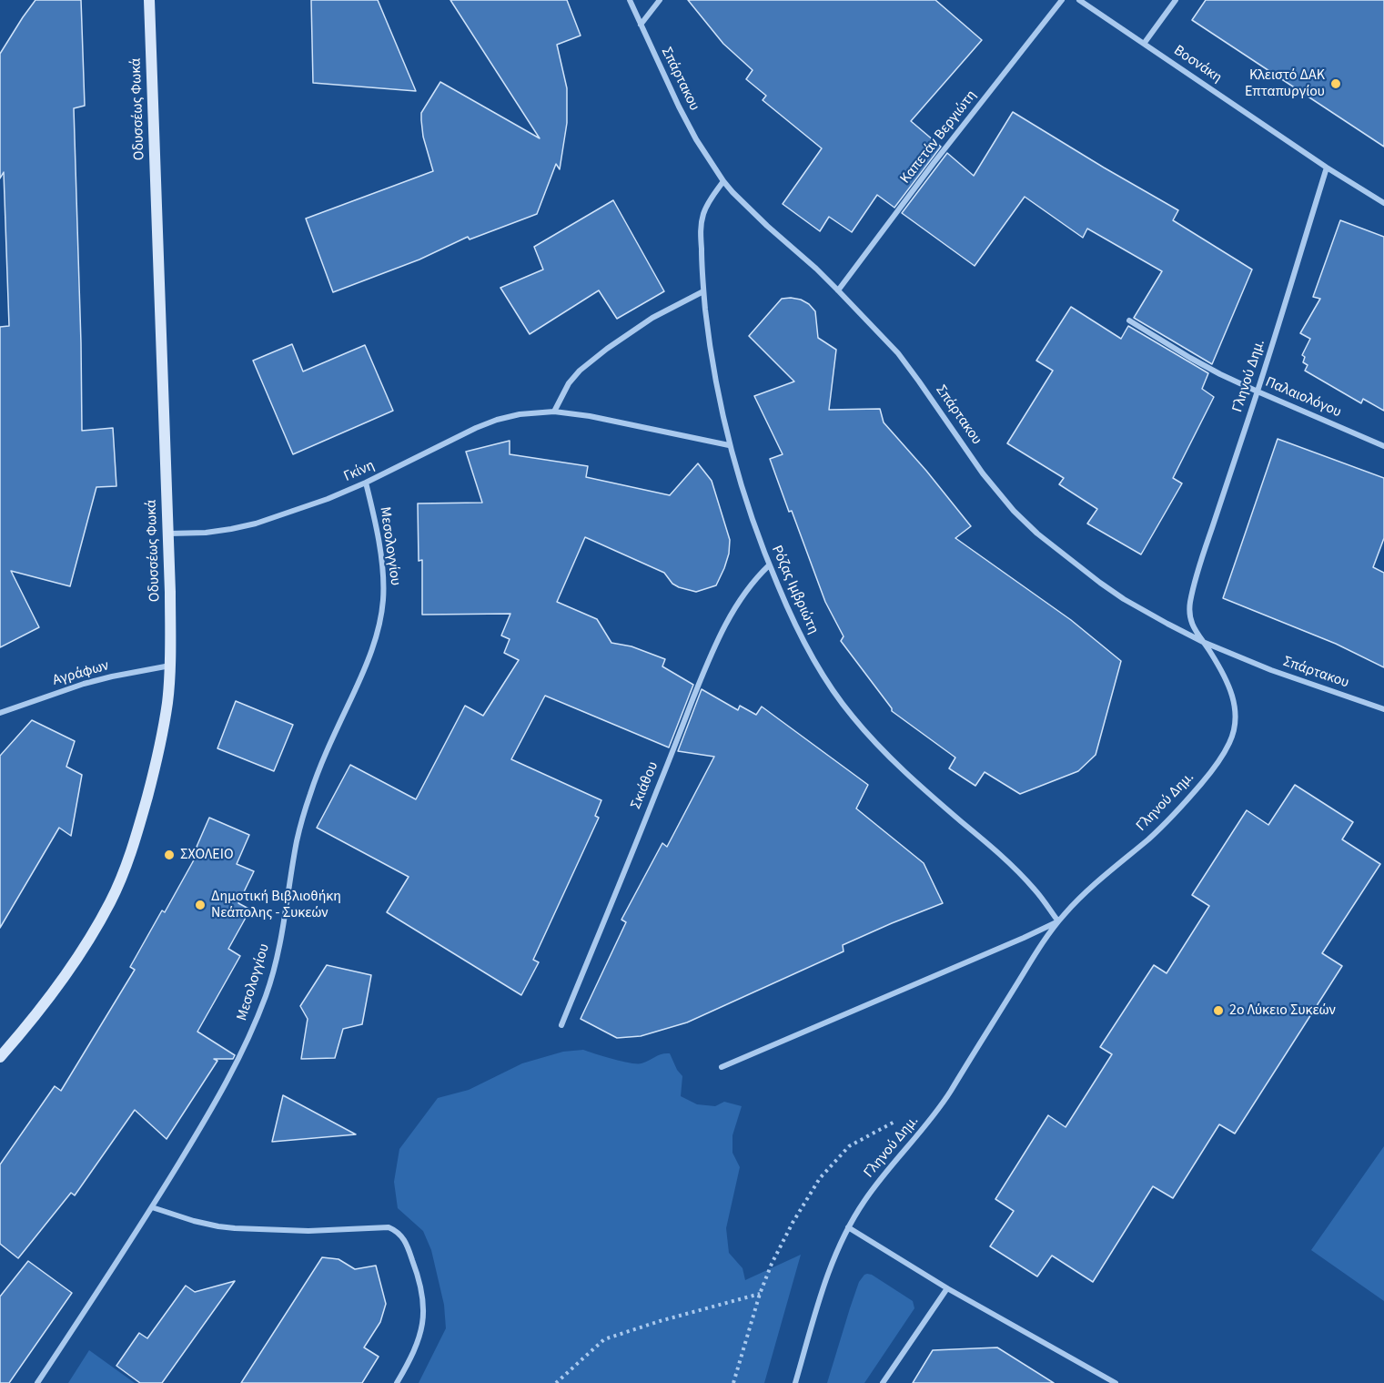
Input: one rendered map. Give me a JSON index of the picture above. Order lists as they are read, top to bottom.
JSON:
{
  "streets": {
    "street": [
      "Βοσνάκη",
      "Σπάρτακου",
      "Οδυσσέως Φωκά",
      "Καπετάν Βεργιώτη",
      "Γληνού Δημ.",
      "Παλαιολόγου",
      "Γκίνη",
      "Μεσολογγίου",
      "Ρόζας Ιμβριώτη",
      "Αγράφων",
      "Σκιάθου"
    ]
  },
  "crossings": [
    ["Βοσνάκη", "Γληνού Δημ."],
    ["Σπάρτακου", "Καπετάν Βεργιώτη"],
    ["Σπάρτακου", "Γληνού Δημ."],
    ["Σπάρτακου", "Ρόζας Ιμβριώτη"],
    ["Οδυσσέως Φωκά", "Γκίνη"],
    ["Οδυσσέως Φωκά", "Αγράφων"],
    ["Γληνού Δημ.", "Παλαιολόγου"],
    ["Γληνού Δημ.", "Ρόζας Ιμβριώτη"],
    ["Γκίνη", "Μεσολογγίου"],
    ["Γκίνη", "Ρόζας Ιμβριώτη"],
    ["Ρόζας Ιμβριώτη", "Σκιάθου"]
  ],
  "places": [
    "Κλειστό ΔΑΚ Επταπυργίου",
    "ΣΧΟΛΕΙΟ",
    "Δημοτική Βιβλιοθήκη Νεάπολης - Συκεών",
    "2ο Λύκειο Συκεών"
  ]
}
